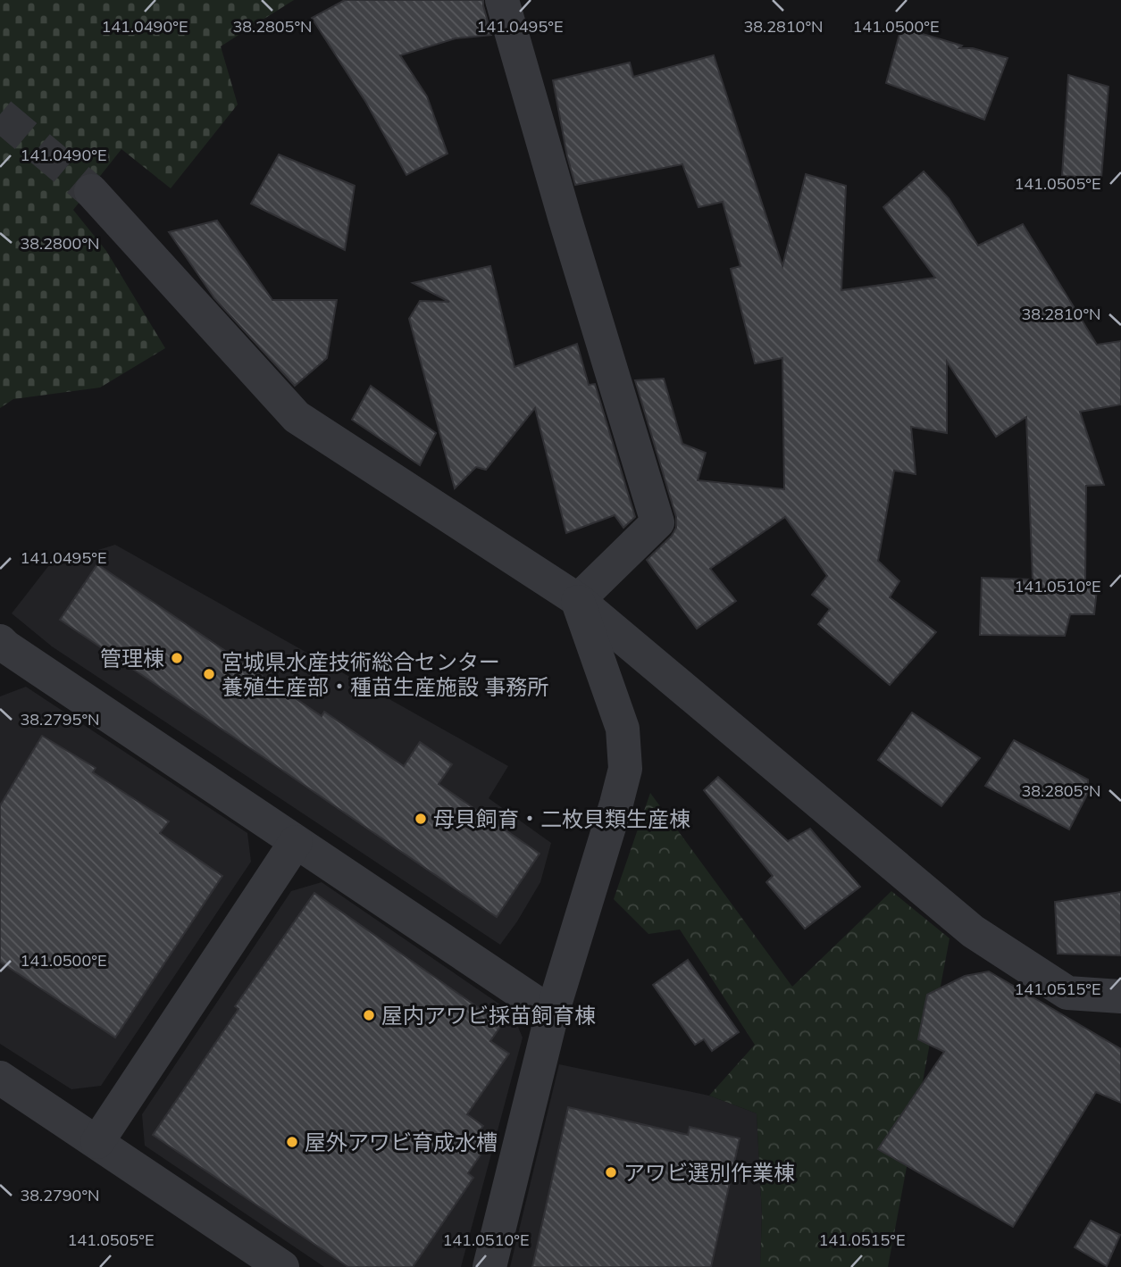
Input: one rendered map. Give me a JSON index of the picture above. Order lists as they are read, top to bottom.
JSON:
{
  "places": [
    "管理棟",
    "宮城県水産技術総合センター 養殖生産部・種苗生産施設 事務所",
    "母貝飼育・二枚貝類生産棟",
    "屋内アワビ採苗飼育棟",
    "屋外アワビ育成水槽",
    "アワビ選別作業棟"
  ],
  "coordinates": [
    "38.2805°N",
    "38.2810°N",
    "141.0490°E",
    "141.0500°E",
    "141.0495°E",
    "141.0505°E",
    "38.2800°N",
    "141.0510°E",
    "38.2795°N",
    "141.0515°E",
    "38.2790°N"
  ]
}
